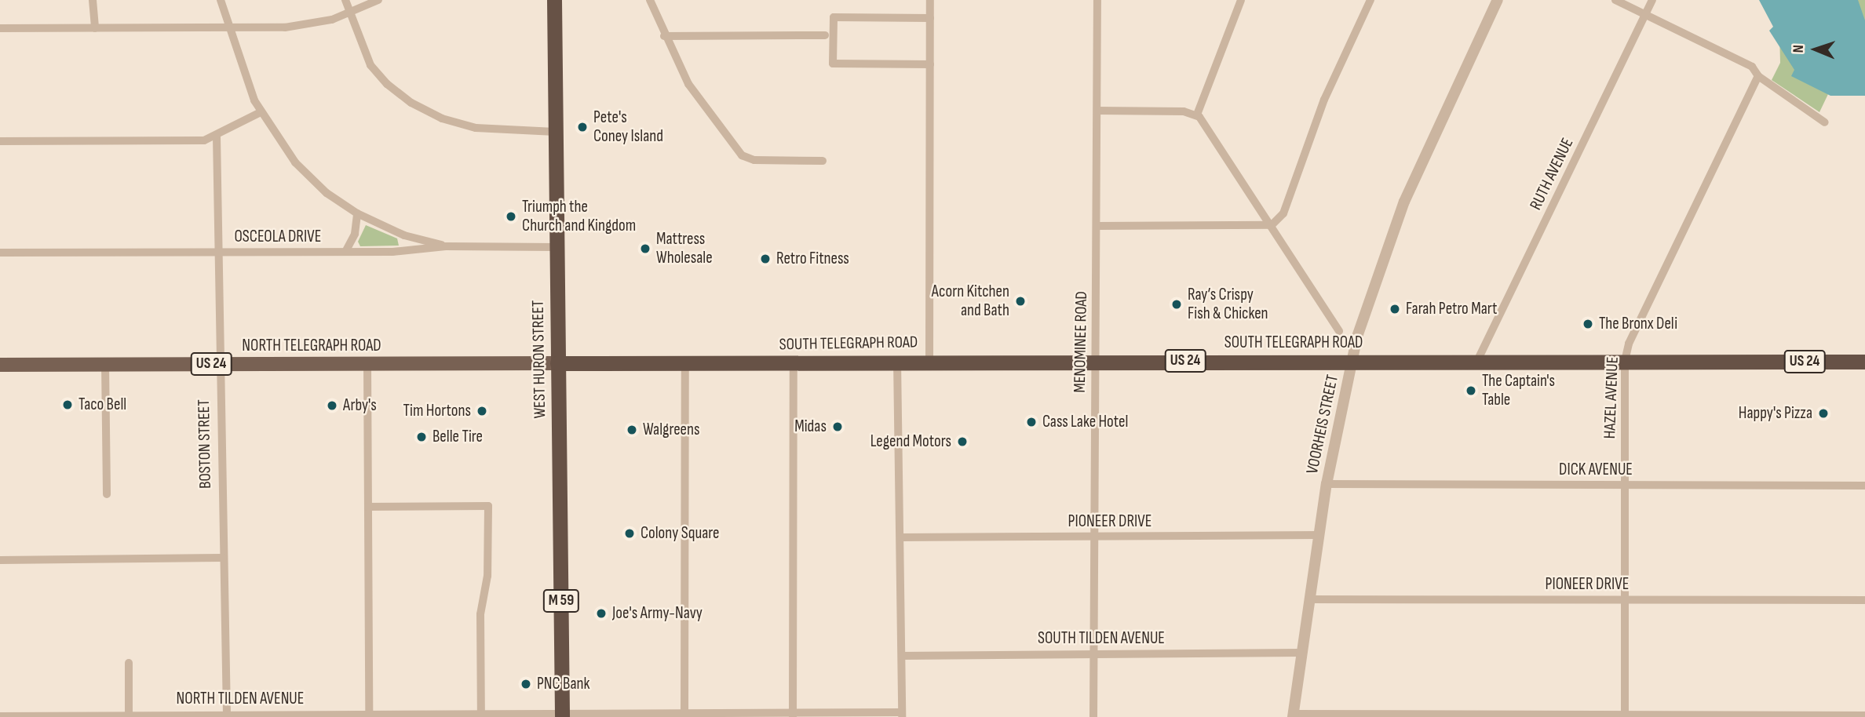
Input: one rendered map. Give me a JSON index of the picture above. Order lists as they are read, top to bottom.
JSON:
{
  "streets": {
    "highway": [
      "SOUTH TELEGRAPH ROAD",
      "WEST HURON STREET",
      "US 24",
      "M 59"
    ],
    "main road": ["NORTH TELEGRAPH ROAD"],
    "street": [
      "RUTH AVENUE",
      "OSCEOLA DRIVE",
      "MENOMINEE ROAD",
      "HAZEL AVENUE",
      "VOORHEIS STREET",
      "BOSTON STREET",
      "DICK AVENUE",
      "PIONEER DRIVE",
      "SOUTH TILDEN AVENUE",
      "NORTH TILDEN AVENUE"
    ]
  },
  "crossings": [
    ["RUTH AVENUE", "SOUTH TELEGRAPH ROAD"],
    ["OSCEOLA DRIVE", "WEST HURON STREET"],
    ["OSCEOLA DRIVE", "BOSTON STREET"],
    ["MENOMINEE ROAD", "SOUTH TELEGRAPH ROAD"],
    ["MENOMINEE ROAD", "PIONEER DRIVE"],
    ["MENOMINEE ROAD", "SOUTH TILDEN AVENUE"],
    ["SOUTH TELEGRAPH ROAD", "NORTH TELEGRAPH ROAD"],
    ["SOUTH TELEGRAPH ROAD", "WEST HURON STREET"],
    ["SOUTH TELEGRAPH ROAD", "HAZEL AVENUE"],
    ["SOUTH TELEGRAPH ROAD", "VOORHEIS STREET"],
    ["NORTH TELEGRAPH ROAD", "WEST HURON STREET"],
    ["NORTH TELEGRAPH ROAD", "BOSTON STREET"],
    ["WEST HURON STREET", "NORTH TILDEN AVENUE"],
    ["HAZEL AVENUE", "DICK AVENUE"],
    ["HAZEL AVENUE", "PIONEER DRIVE"],
    ["VOORHEIS STREET", "DICK AVENUE"],
    ["VOORHEIS STREET", "PIONEER DRIVE"],
    ["VOORHEIS STREET", "SOUTH TILDEN AVENUE"],
    ["BOSTON STREET", "NORTH TILDEN AVENUE"]
  ],
  "places": [
    "Pete's Coney Island",
    "Triumph the Church and Kingdom",
    "Mattress Wholesale",
    "Retro Fitness",
    "Acorn Kitchen and Bath",
    "Ray’s Crispy Fish & Chicken",
    "Farah Petro Mart",
    "The Bronx Deli",
    "The Captain's Table",
    "Taco Bell",
    "Arby's",
    "Tim Hortons",
    "Happy's Pizza",
    "Cass Lake Hotel",
    "Midas",
    "Walgreens",
    "Belle Tire",
    "Legend Motors",
    "Colony Square",
    "Joe's Army-Navy",
    "PNC Bank"
  ],
  "north": "left"
}
